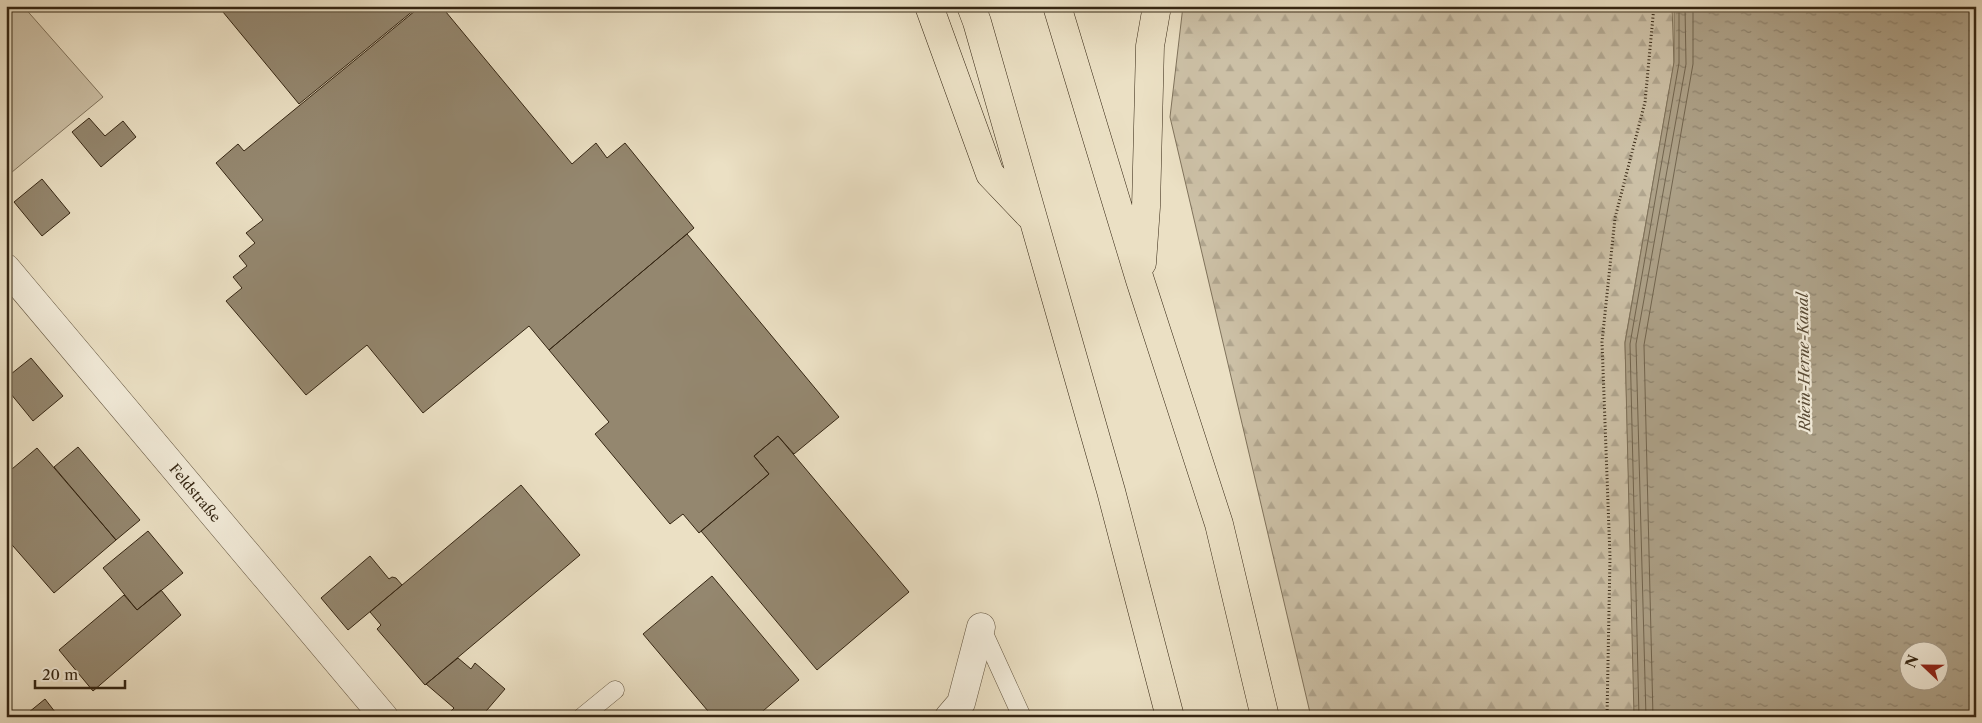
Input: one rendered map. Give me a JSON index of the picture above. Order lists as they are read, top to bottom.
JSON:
{
  "streets": {
    "street": ["Feldstraße"]
  },
  "water": ["Rhein-Herne-Kanal"],
  "scale_bar": "20 m",
  "north": "left"
}
